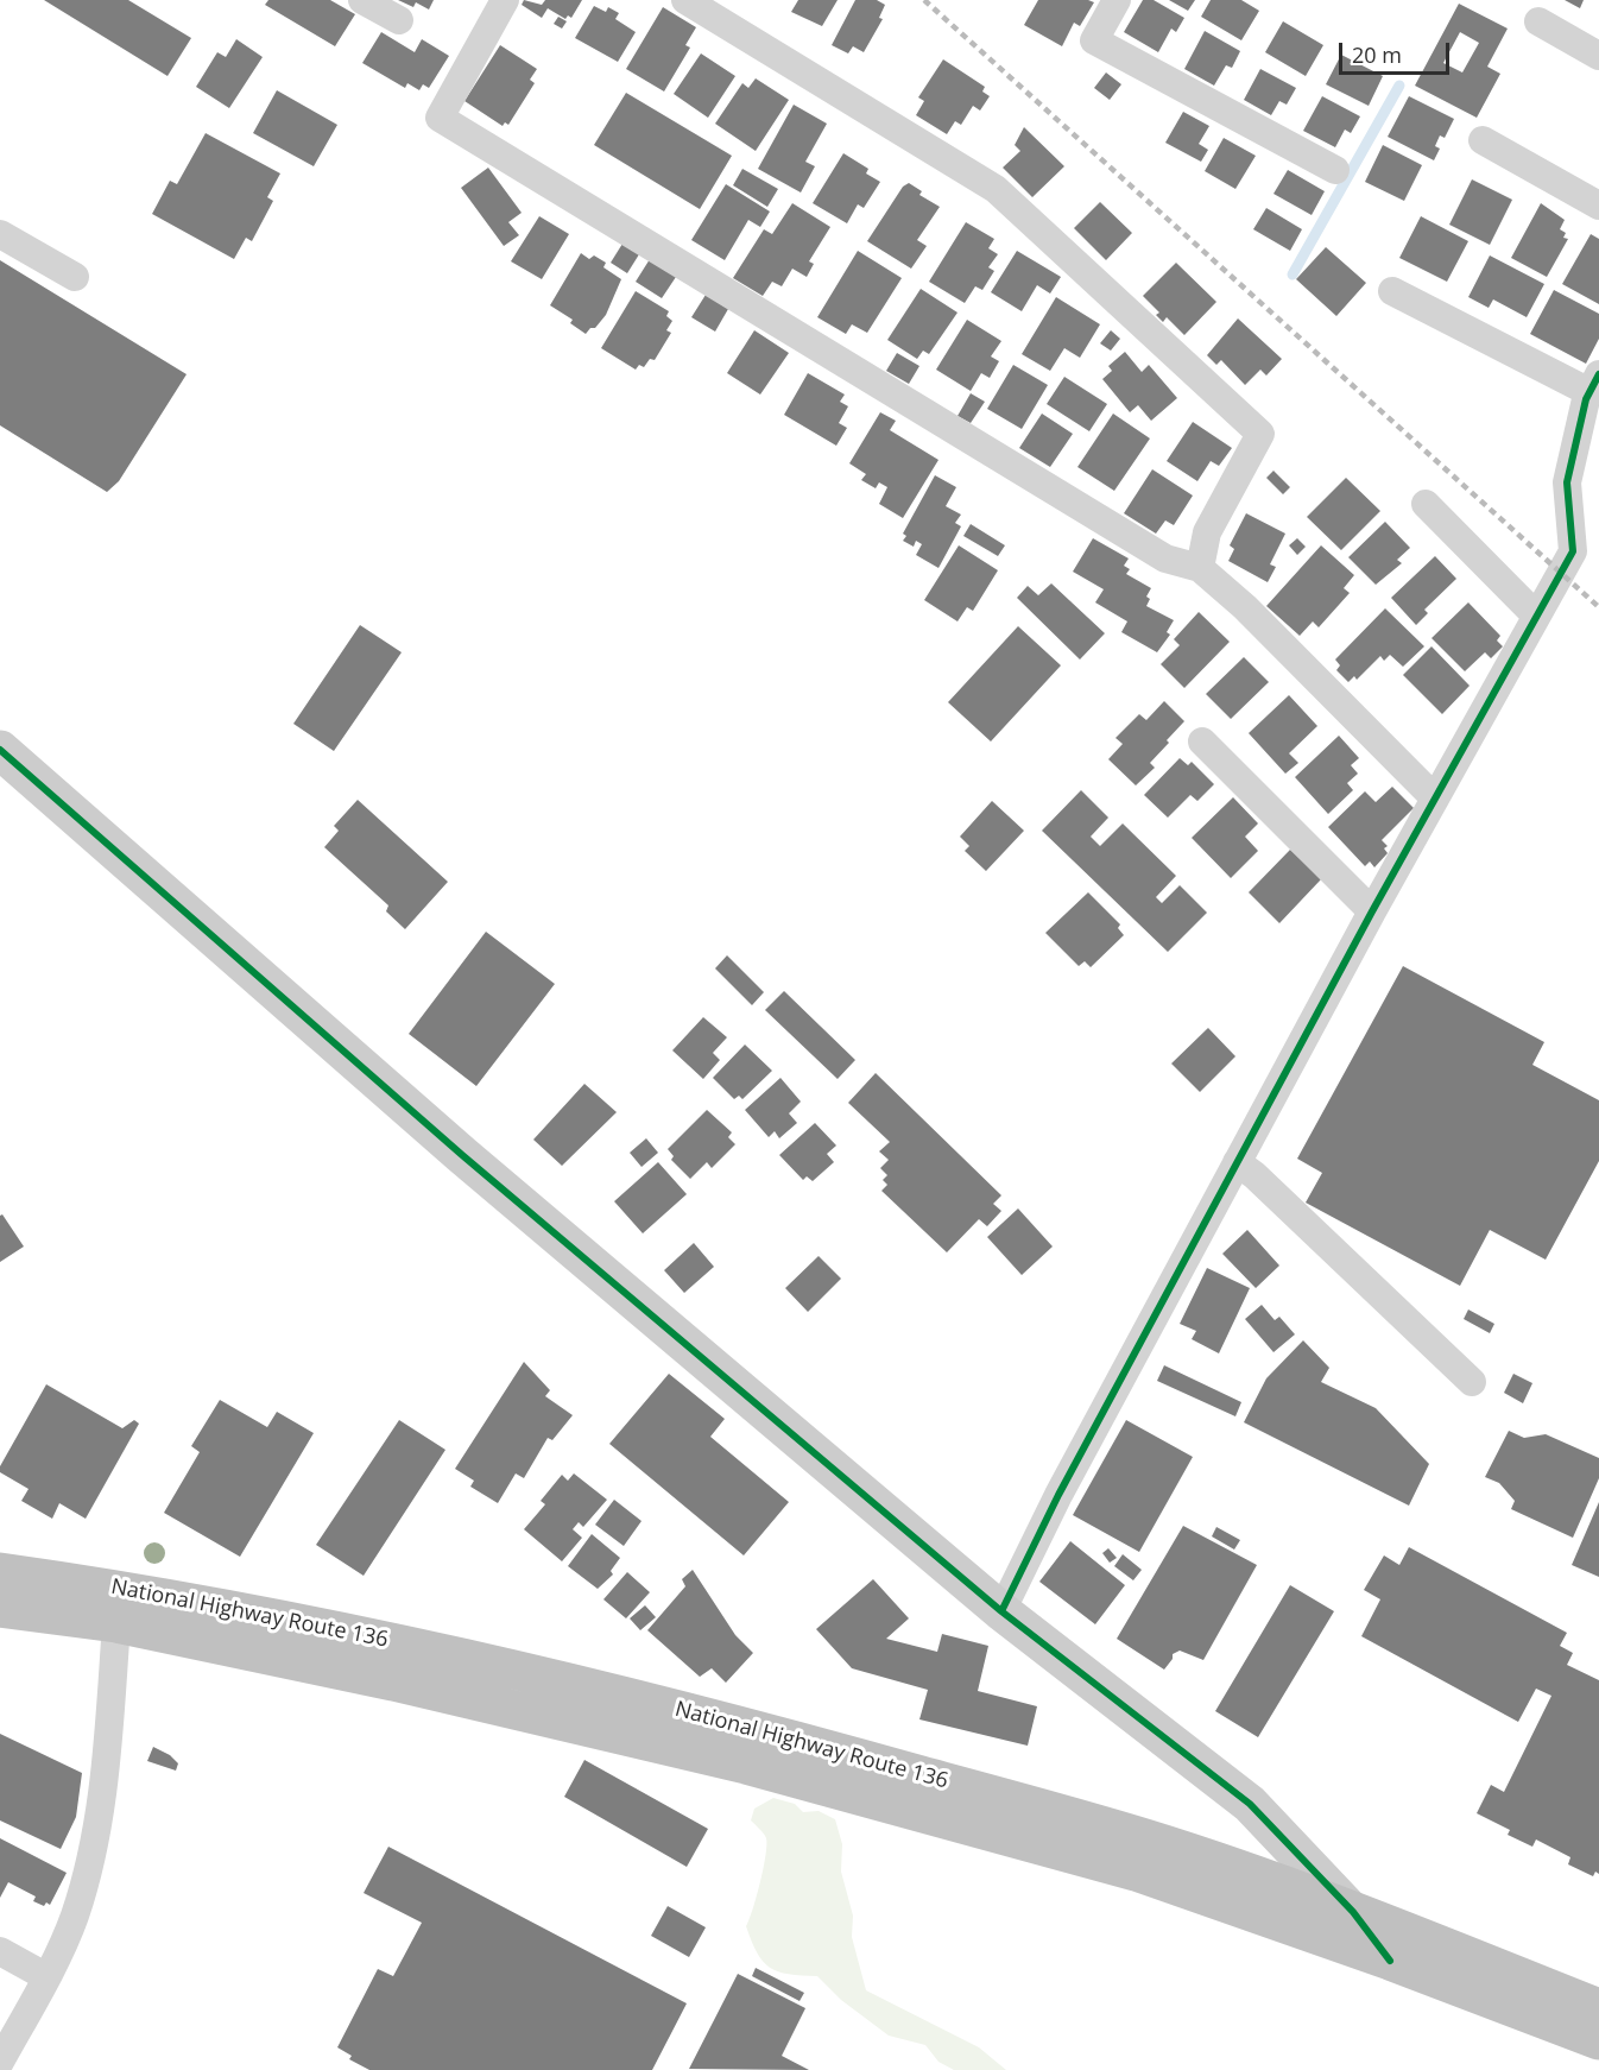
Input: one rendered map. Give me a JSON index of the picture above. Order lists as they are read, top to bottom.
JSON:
{
  "streets": {
    "highway": ["National Highway Route 136"]
  },
  "scale_bar": "20 m"
}
